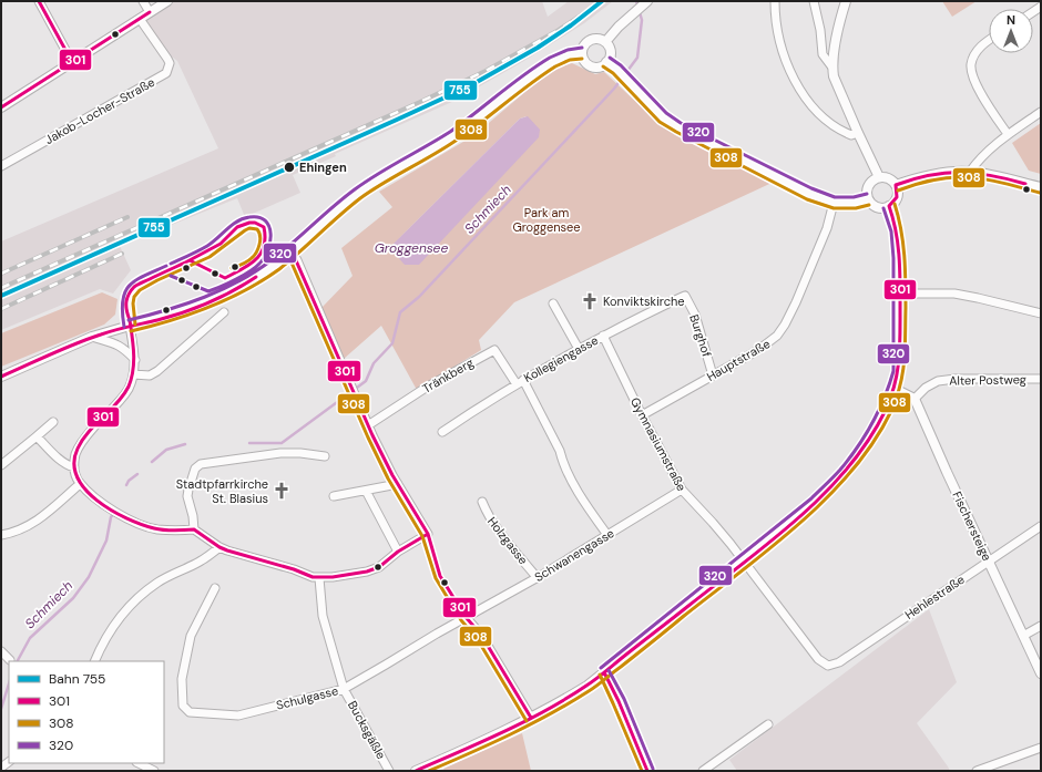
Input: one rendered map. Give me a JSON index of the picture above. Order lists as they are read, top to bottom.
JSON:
{
  "streets": {
    "street": [
      "Jakob-Locher-Straße",
      "Burghof",
      "Kollegiengasse",
      "Hauptstraße",
      "Tränkberg",
      "Alter Postweg",
      "Gymnasiumstraße",
      "Fischersteige",
      "Holzgasse",
      "Schwanengasse",
      "Hehlestraße",
      "Schulgasse",
      "Bucksgäßle"
    ]
  },
  "crossings": [
    ["Burghof", "Kollegiengasse"],
    ["Burghof", "Hauptstraße"],
    ["Kollegiengasse", "Tränkberg"],
    ["Kollegiengasse", "Gymnasiumstraße"],
    ["Hauptstraße", "Gymnasiumstraße"],
    ["Alter Postweg", "Fischersteige"],
    ["Gymnasiumstraße", "Schwanengasse"],
    ["Gymnasiumstraße", "Hehlestraße"],
    ["Fischersteige", "Hehlestraße"],
    ["Holzgasse", "Schwanengasse"],
    ["Schwanengasse", "Schulgasse"],
    ["Schulgasse", "Bucksgäßle"]
  ],
  "water": ["Schmiech", "Groggensee"],
  "parks": ["Park am Groggensee"],
  "places": {
    "other": ["Ehingen"],
    "church": ["Konviktskirche", "Stadtpfarrkirche St. Blasius"]
  },
  "lines": [
    "rail line 755",
    "transit line 301",
    "transit line 320",
    "transit line 308"
  ],
  "legend": [
    "Bahn 755",
    "301",
    "308",
    "320"
  ],
  "north": "top"
}
